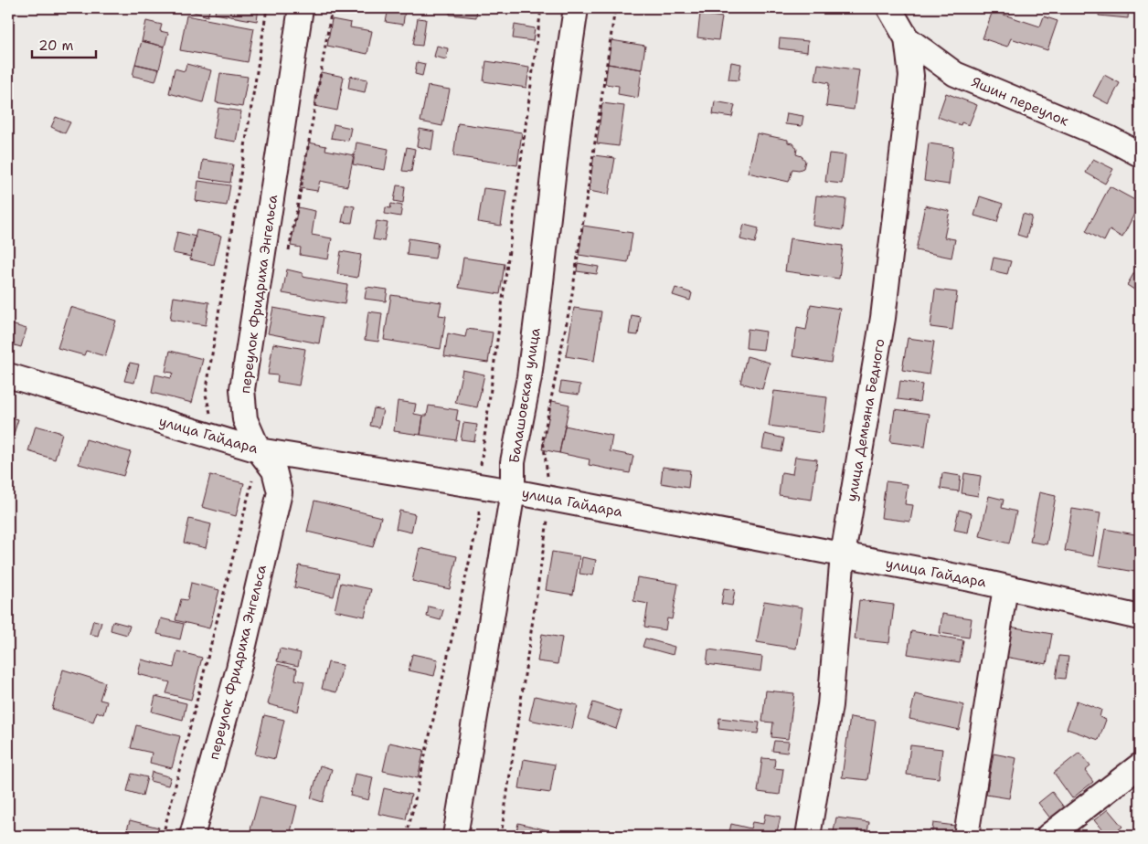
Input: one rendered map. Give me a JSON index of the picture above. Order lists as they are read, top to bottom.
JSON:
{
  "streets": {
    "street": [
      "Яшин переулок",
      "переулок Фридриха Энгельса",
      "Балашовская улица",
      "улица Демьяна Бедного",
      "улица Гайдара"
    ]
  },
  "crossings": [
    ["Яшин переулок", "улица Демьяна Бедного"],
    ["переулок Фридриха Энгельса", "улица Гайдара"],
    ["Балашовская улица", "улица Гайдара"],
    ["улица Демьяна Бедного", "улица Гайдара"]
  ],
  "scale_bar": "20 m"
}
